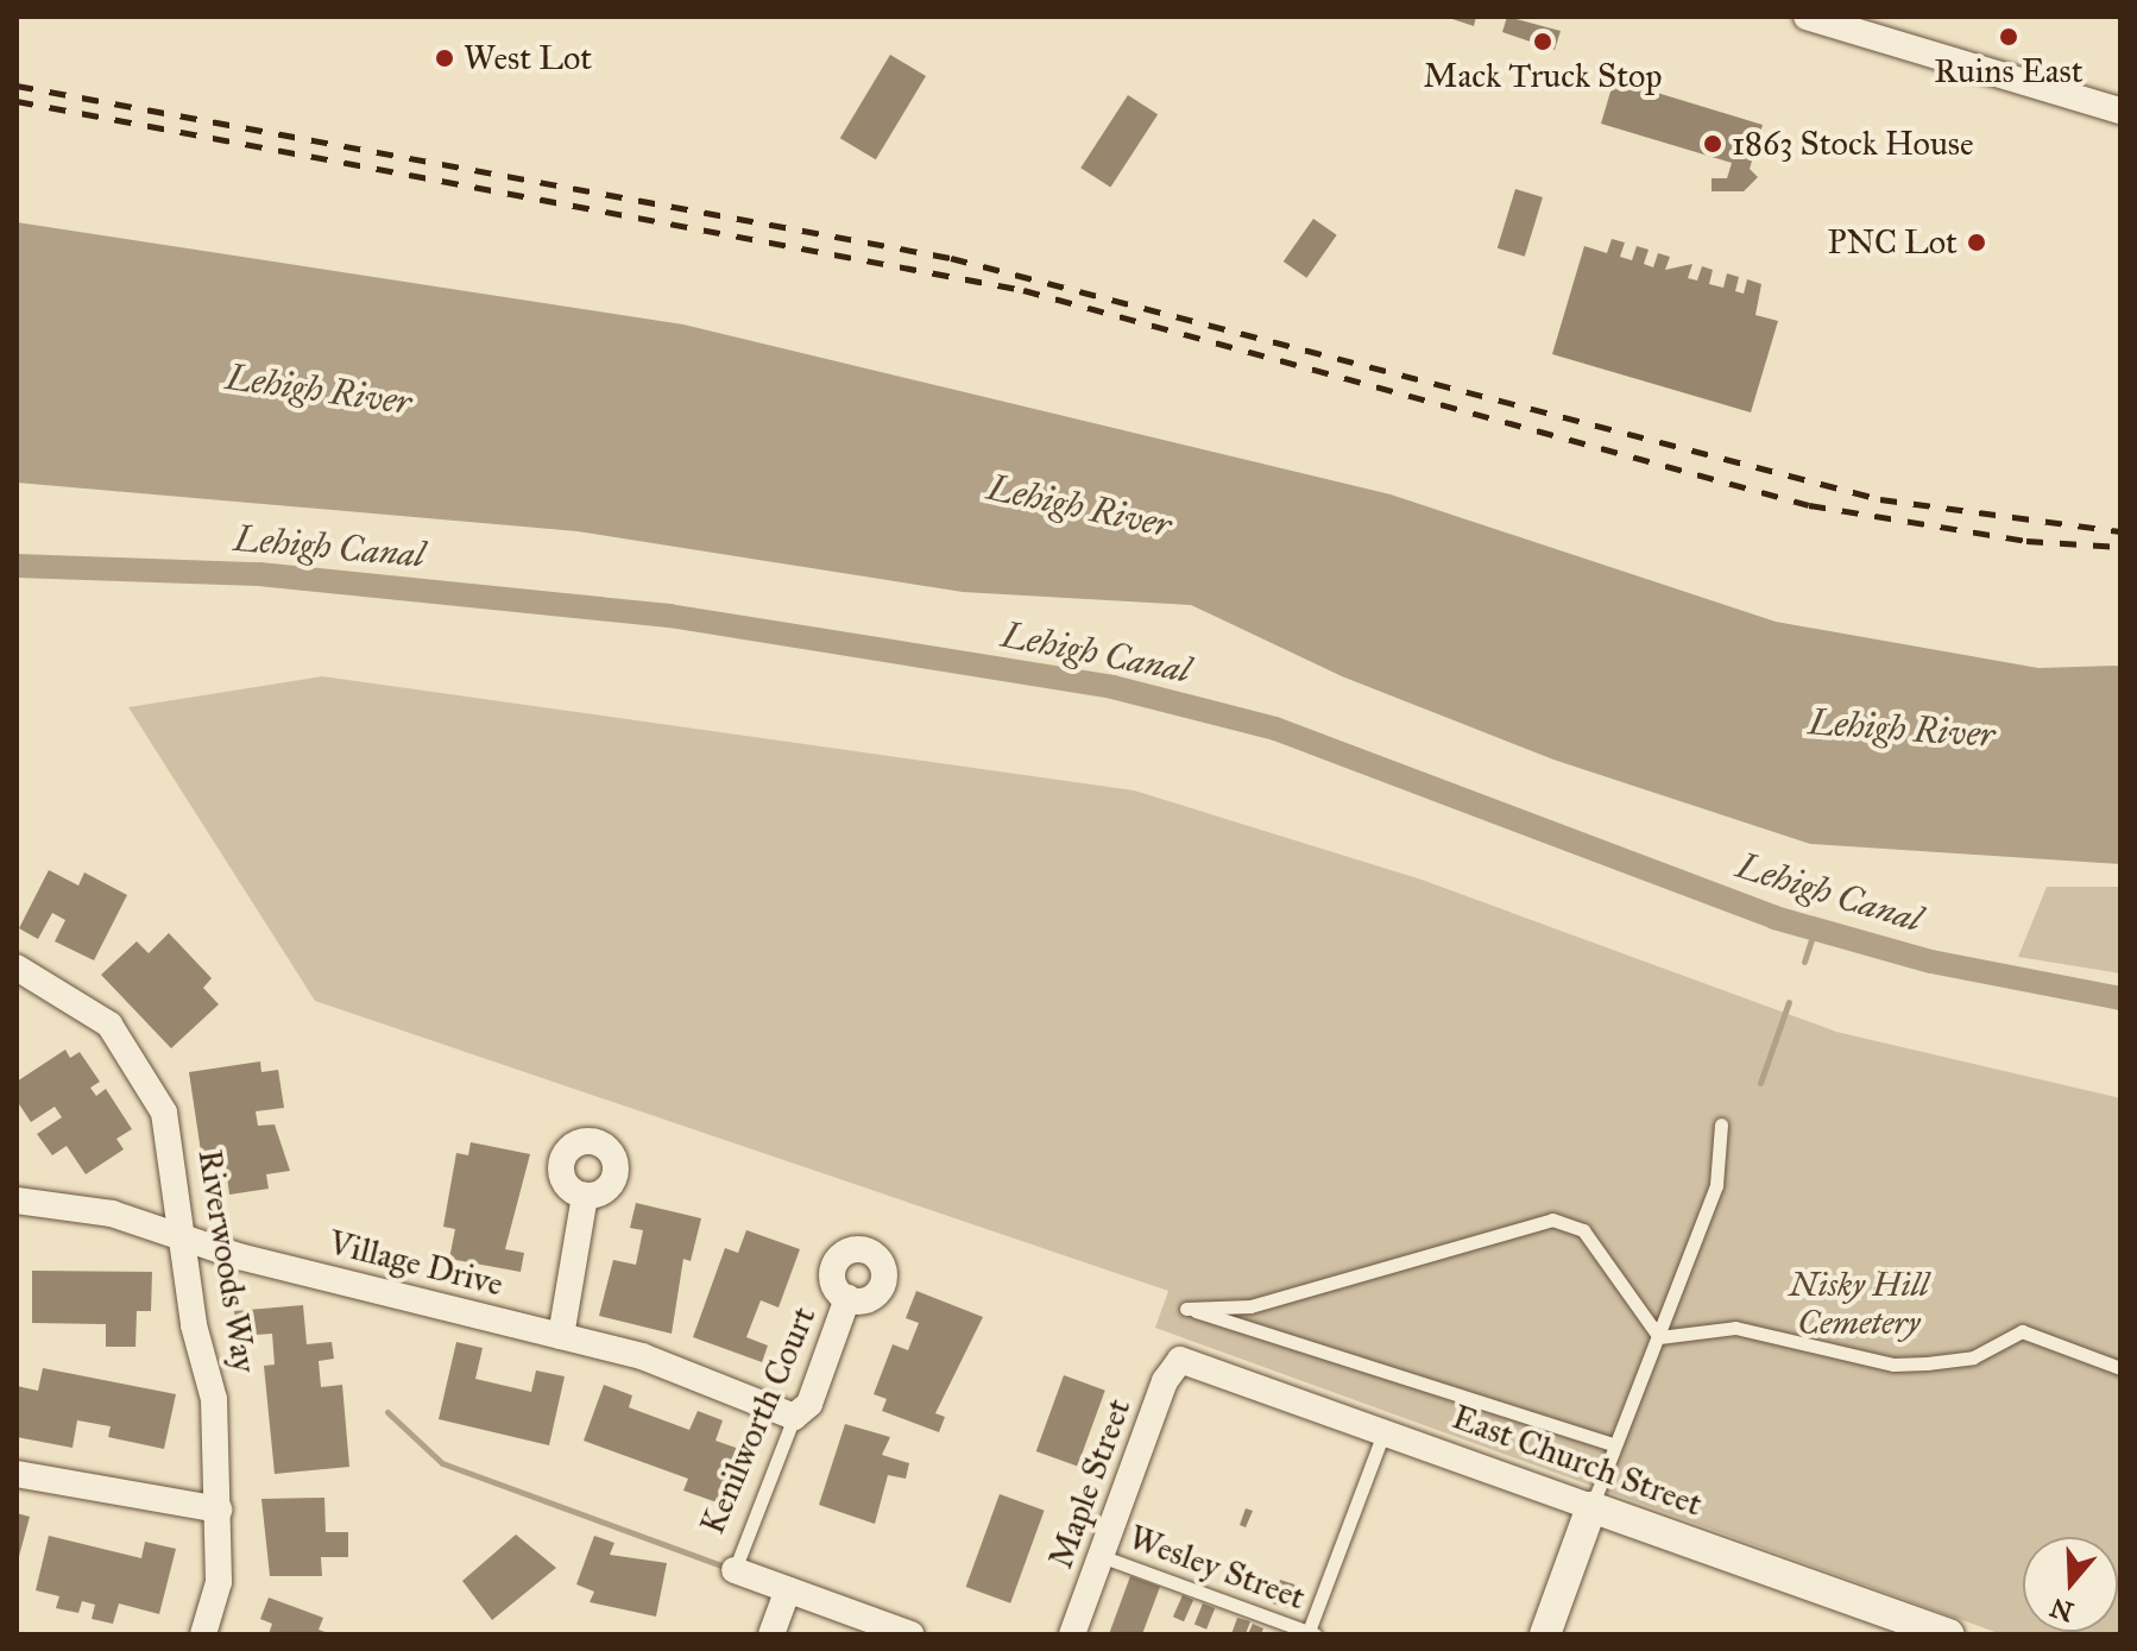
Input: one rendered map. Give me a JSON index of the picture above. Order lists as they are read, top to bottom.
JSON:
{
  "streets": {
    "street": [
      "Riverwoods Way",
      "Village Drive",
      "Kenilworth Court",
      "East Church Street",
      "Maple Street"
    ],
    "lane": ["Wesley Street"]
  },
  "crossings": [
    ["Riverwoods Way", "Village Drive"],
    ["Village Drive", "Kenilworth Court"],
    ["East Church Street", "Maple Street"],
    ["Maple Street", "Wesley Street"]
  ],
  "water": ["Lehigh River", "Lehigh Canal"],
  "parks": ["Nisky Hill Cemetery"],
  "places": [
    "Ruins East",
    "Mack Truck Stop",
    "West Lot",
    "1863 Stock House",
    "PNC Lot"
  ],
  "north": "bottom"
}
